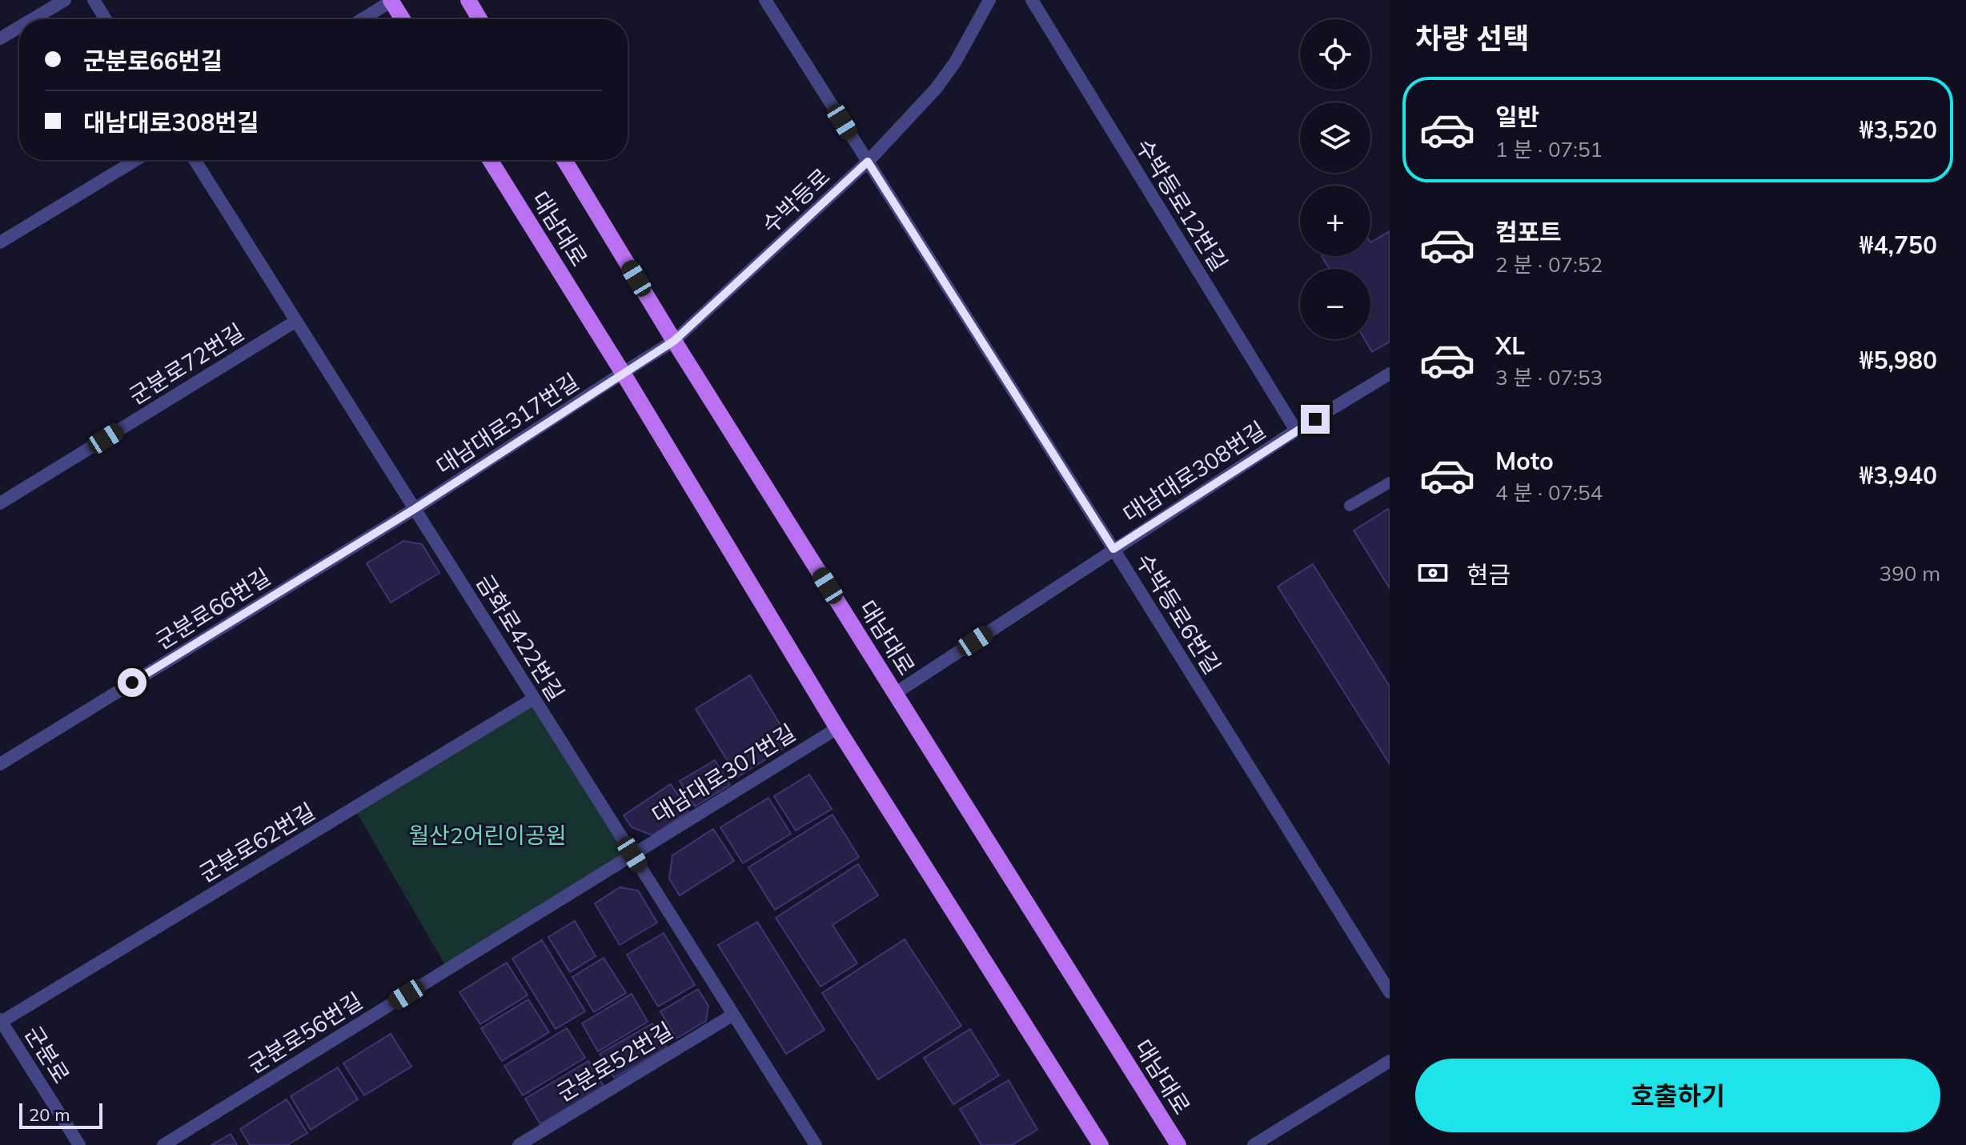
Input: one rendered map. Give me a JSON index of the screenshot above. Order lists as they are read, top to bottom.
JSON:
{
  "streets": {
    "main road": ["대남대로"],
    "street": [
      "수박등로",
      "수박등로12번길",
      "군분로72번길",
      "대남대로317번길",
      "대남대로308번길",
      "군분로66번길",
      "수박등로6번길",
      "금화로422번길",
      "대남대로307번길",
      "군분로62번길",
      "군분로56번길",
      "군분로",
      "군분로52번길"
    ]
  },
  "crossings": [
    ["수박등로", "대남대로"],
    ["수박등로", "대남대로317번길"],
    ["수박등로", "수박등로6번길"],
    ["수박등로12번길", "대남대로308번길"],
    ["대남대로", "대남대로317번길"],
    ["대남대로", "대남대로308번길"],
    ["대남대로", "대남대로307번길"],
    ["군분로72번길", "금화로422번길"],
    ["대남대로317번길", "군분로66번길"],
    ["대남대로317번길", "금화로422번길"],
    ["대남대로308번길", "수박등로6번길"],
    ["군분로66번길", "금화로422번길"],
    ["금화로422번길", "대남대로307번길"],
    ["금화로422번길", "군분로62번길"],
    ["금화로422번길", "군분로56번길"],
    ["금화로422번길", "군분로52번길"],
    ["대남대로307번길", "군분로56번길"],
    ["군분로62번길", "군분로"]
  ],
  "parks": ["월산2어린이공원"],
  "scale_bar": "20 m",
  "page": {
    "heading": "차량 선택",
    "map_buttons": ["+", "−"],
    "banner": ["군분로66번길", "대남대로308번길"],
    "list": [
      {
        "name": "일반",
        "note": "1 분 · 07:51",
        "value": "₩3,520"
      },
      {
        "name": "컴포트",
        "note": "2 분 · 07:52",
        "value": "₩4,750"
      },
      {
        "name": "XL",
        "note": "3 분 · 07:53",
        "value": "₩5,980"
      },
      {
        "name": "Moto",
        "note": "4 분 · 07:54",
        "value": "₩3,940"
      }
    ],
    "pay": ["현금", "390 m"],
    "buttons": "호출하기",
    "scale": "20 m"
  }
}
